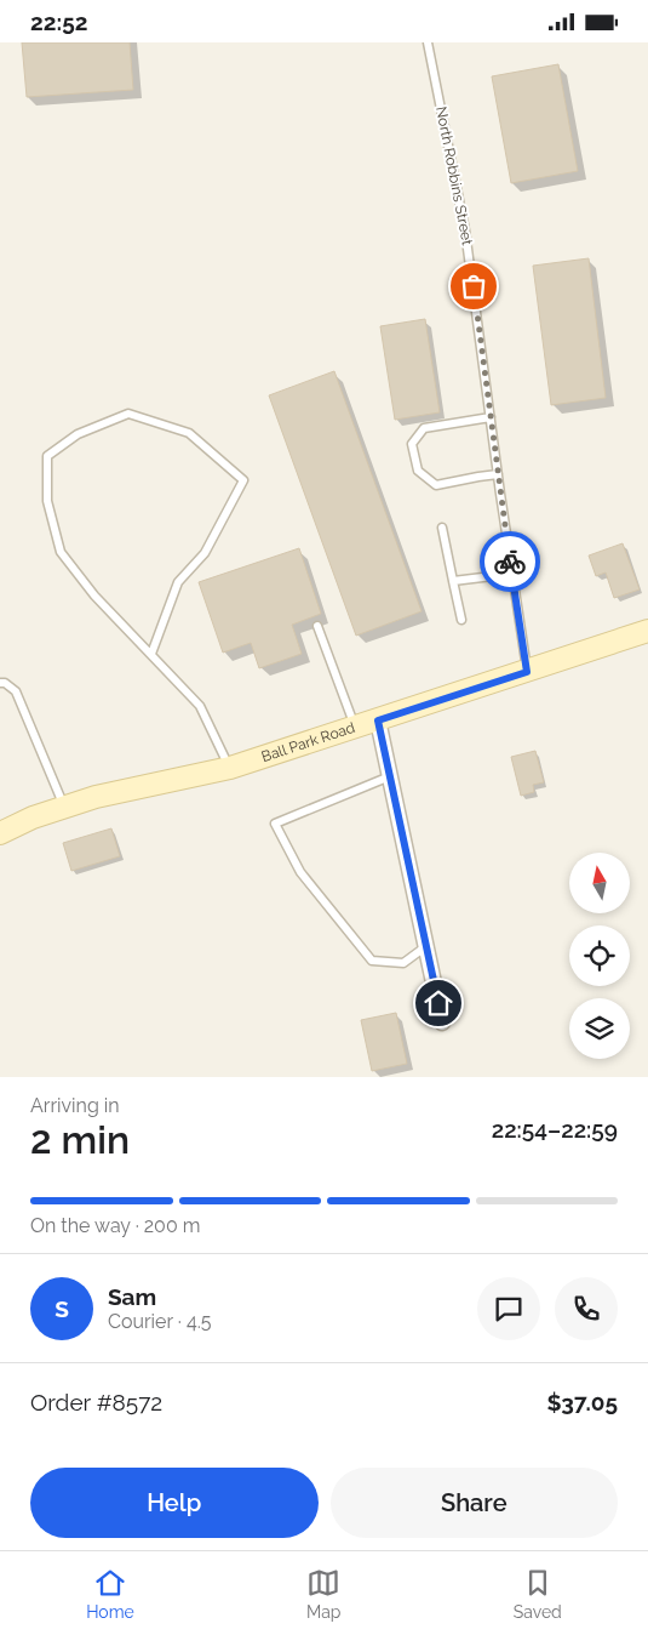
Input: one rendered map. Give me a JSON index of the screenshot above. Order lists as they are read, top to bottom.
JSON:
{
  "streets": {
    "street": ["Ball Park Road"],
    "lane": ["North Robbins Street"]
  },
  "crossings": [
    ["North Robbins Street", "Ball Park Road"]
  ],
  "north": "top",
  "page": {
    "status": "22:52",
    "heading": ["2 min", "Arriving in", "22:54–22:59"],
    "panel": [
      "Sam",
      "Courier · 4.5",
      "Order #8572",
      "$37.05"
    ],
    "bar": "On the way · 200 m",
    "round": "S",
    "buttons": ["Help", "Share"],
    "tabs": ["Home", "Map", "Saved"]
  }
}
